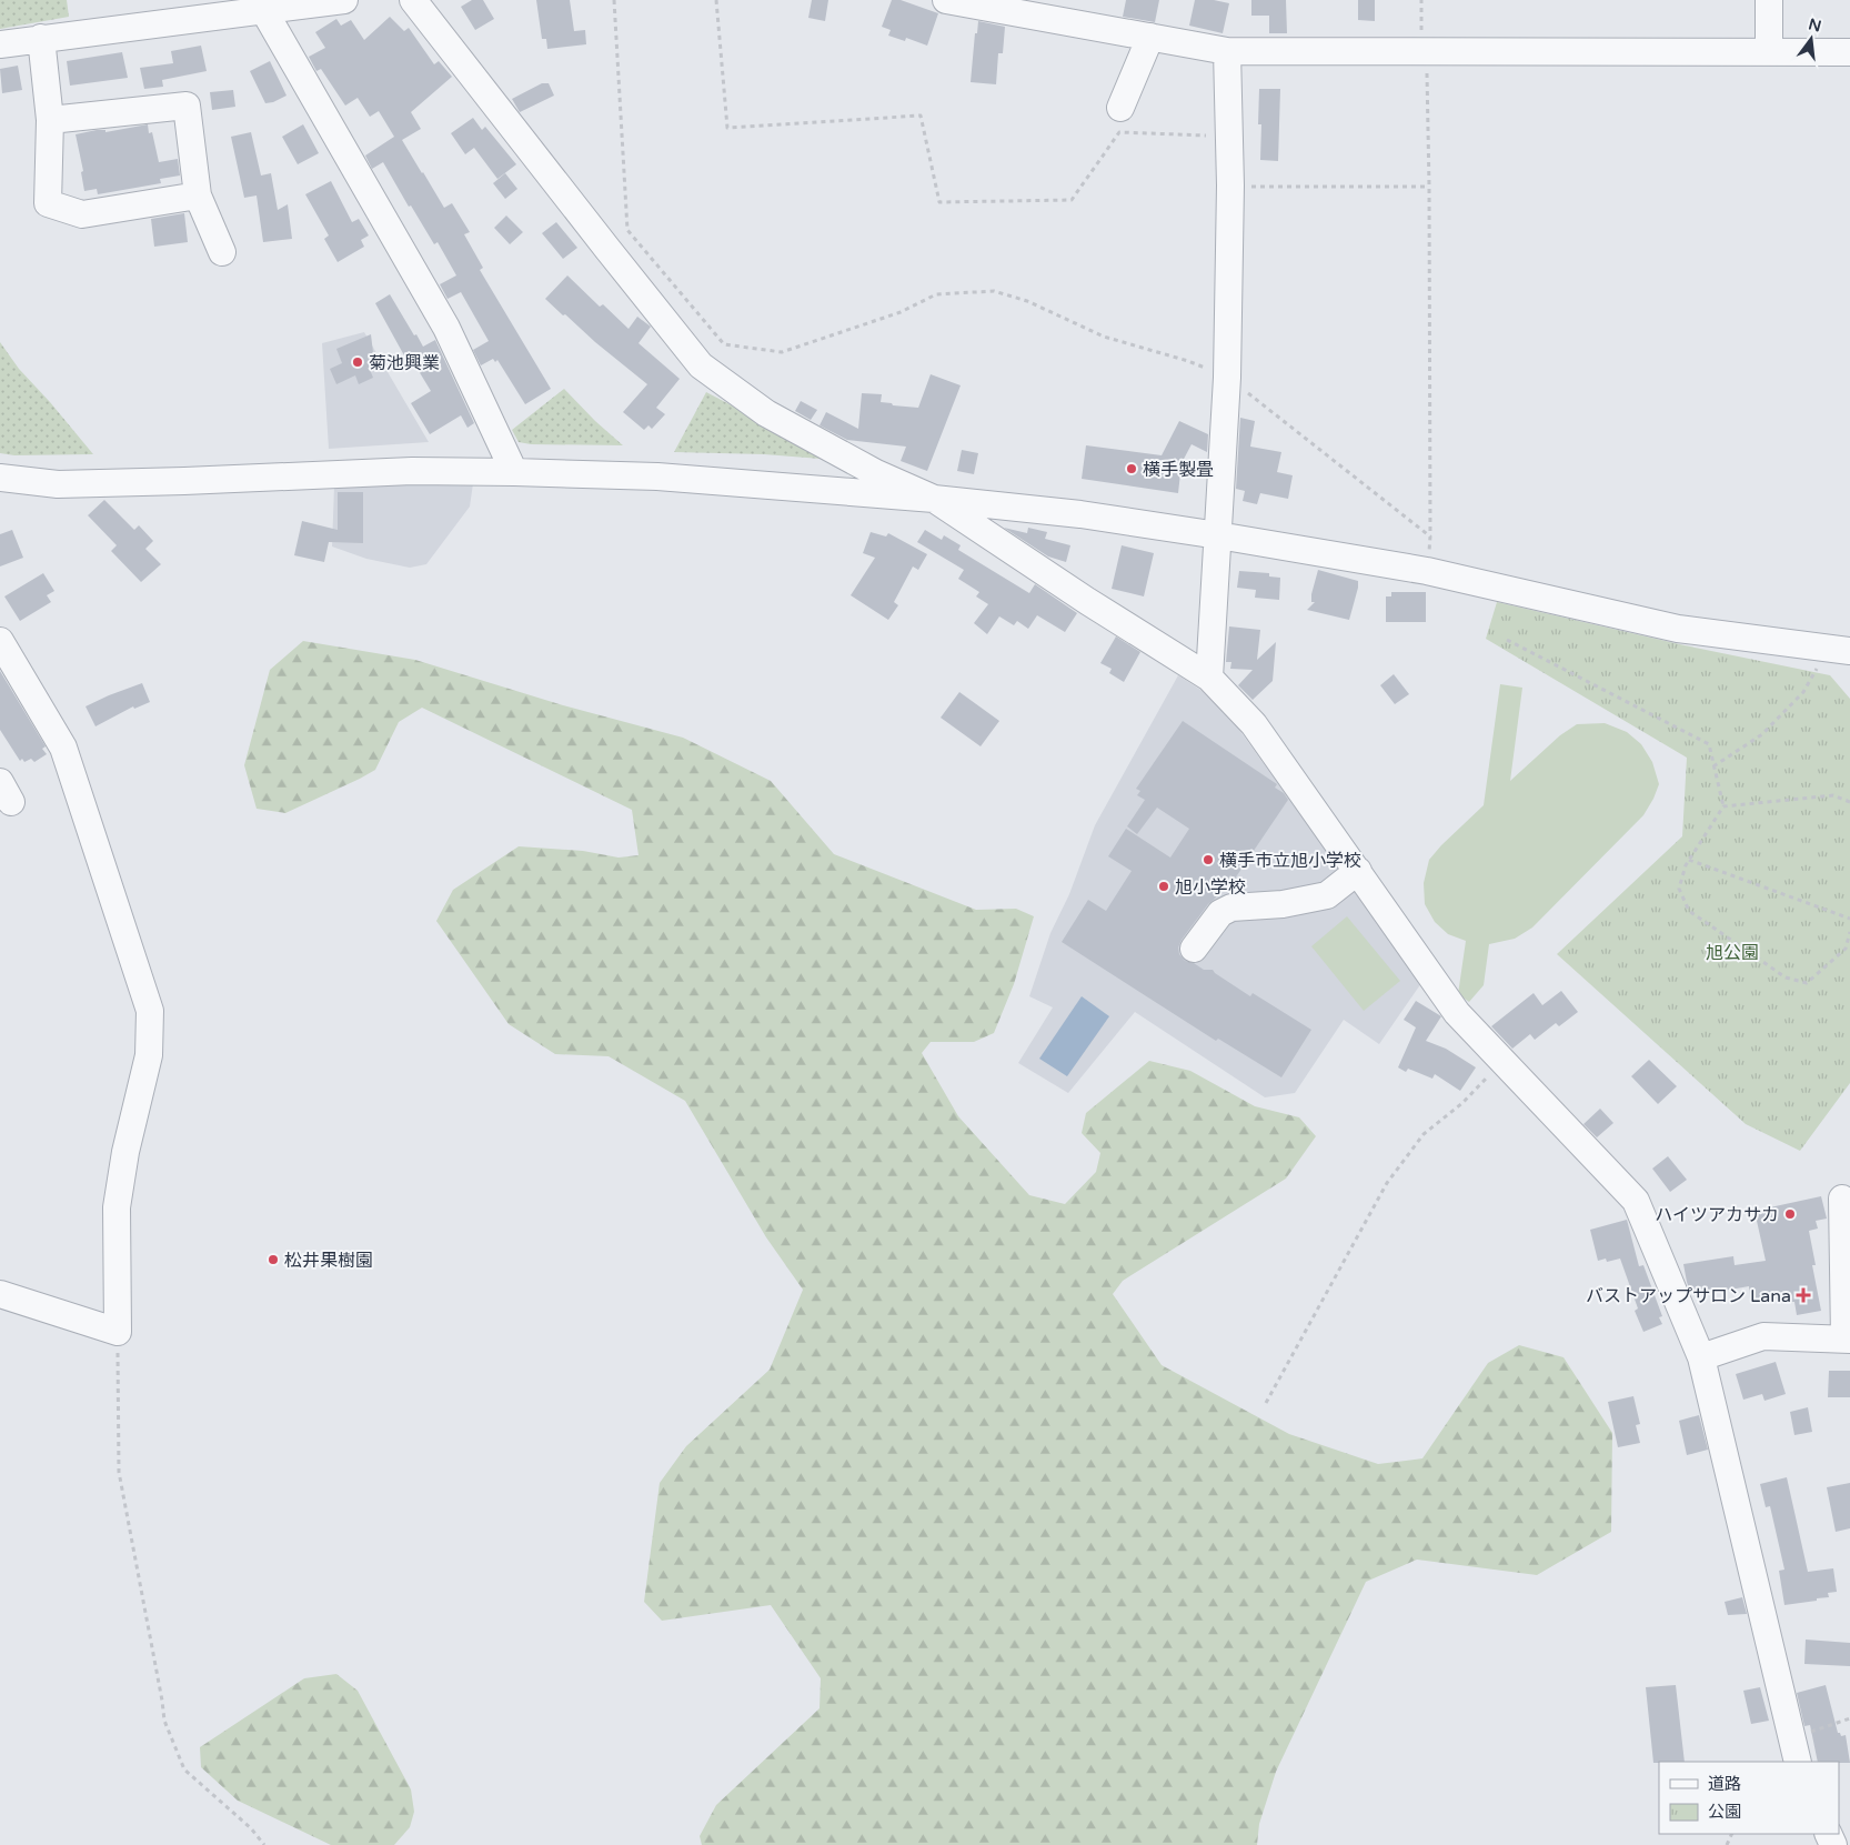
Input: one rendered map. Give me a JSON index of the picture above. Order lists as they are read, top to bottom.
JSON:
{
  "parks": ["旭公園"],
  "places": {
    "other": [
      "菊池興業",
      "横手製畳",
      "横手市立旭小学校",
      "旭小学校",
      "ハイツアカサカ",
      "松井果樹園"
    ],
    "health": ["バストアップサロン Lana"]
  },
  "legend": ["道路", "公園"],
  "north": "top"
}
